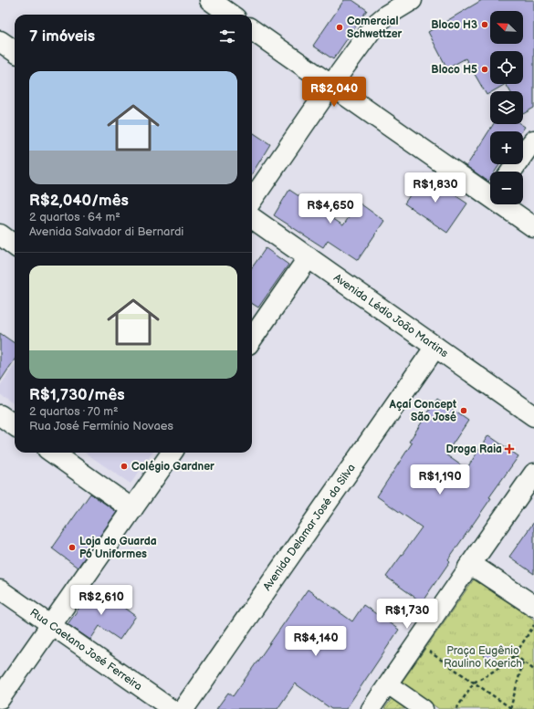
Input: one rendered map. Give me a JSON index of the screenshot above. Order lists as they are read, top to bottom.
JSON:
{
  "streets": {
    "main road": ["Avenida Lédio João Martins", "Avenida Delamar José da Silva"],
    "street": ["Rua Caetano José Ferreira"]
  },
  "crossings": [
    ["Avenida Lédio João Martins", "Avenida Delamar José da Silva"]
  ],
  "parks": ["Praça Eugênio Raulino Koerich"],
  "places": {
    "other": [
      "Bloco H3",
      "Comercial Schwettzer",
      "Bloco H5",
      "Açaí Concept São José",
      "Colégio Gardner",
      "Loja do Guarda Pó Uniformes"
    ],
    "health": ["Droga Raia"]
  },
  "north": "top left",
  "page": {
    "map_buttons": ["+", "−"],
    "heading": "7 imóveis",
    "list": [
      {
        "name": "R$2,040/mês",
        "note": "2 quartos · 64 m² · Avenida Salvador di Bernardi"
      },
      {
        "name": "R$1,730/mês",
        "note": "2 quartos · 70 m² · Rua José Fermínio Novaes"
      }
    ],
    "price": [
      "R$2,040",
      "R$1,830",
      "R$4,650",
      "R$1,190",
      "R$2,610",
      "R$1,730",
      "R$4,140"
    ]
  }
}
